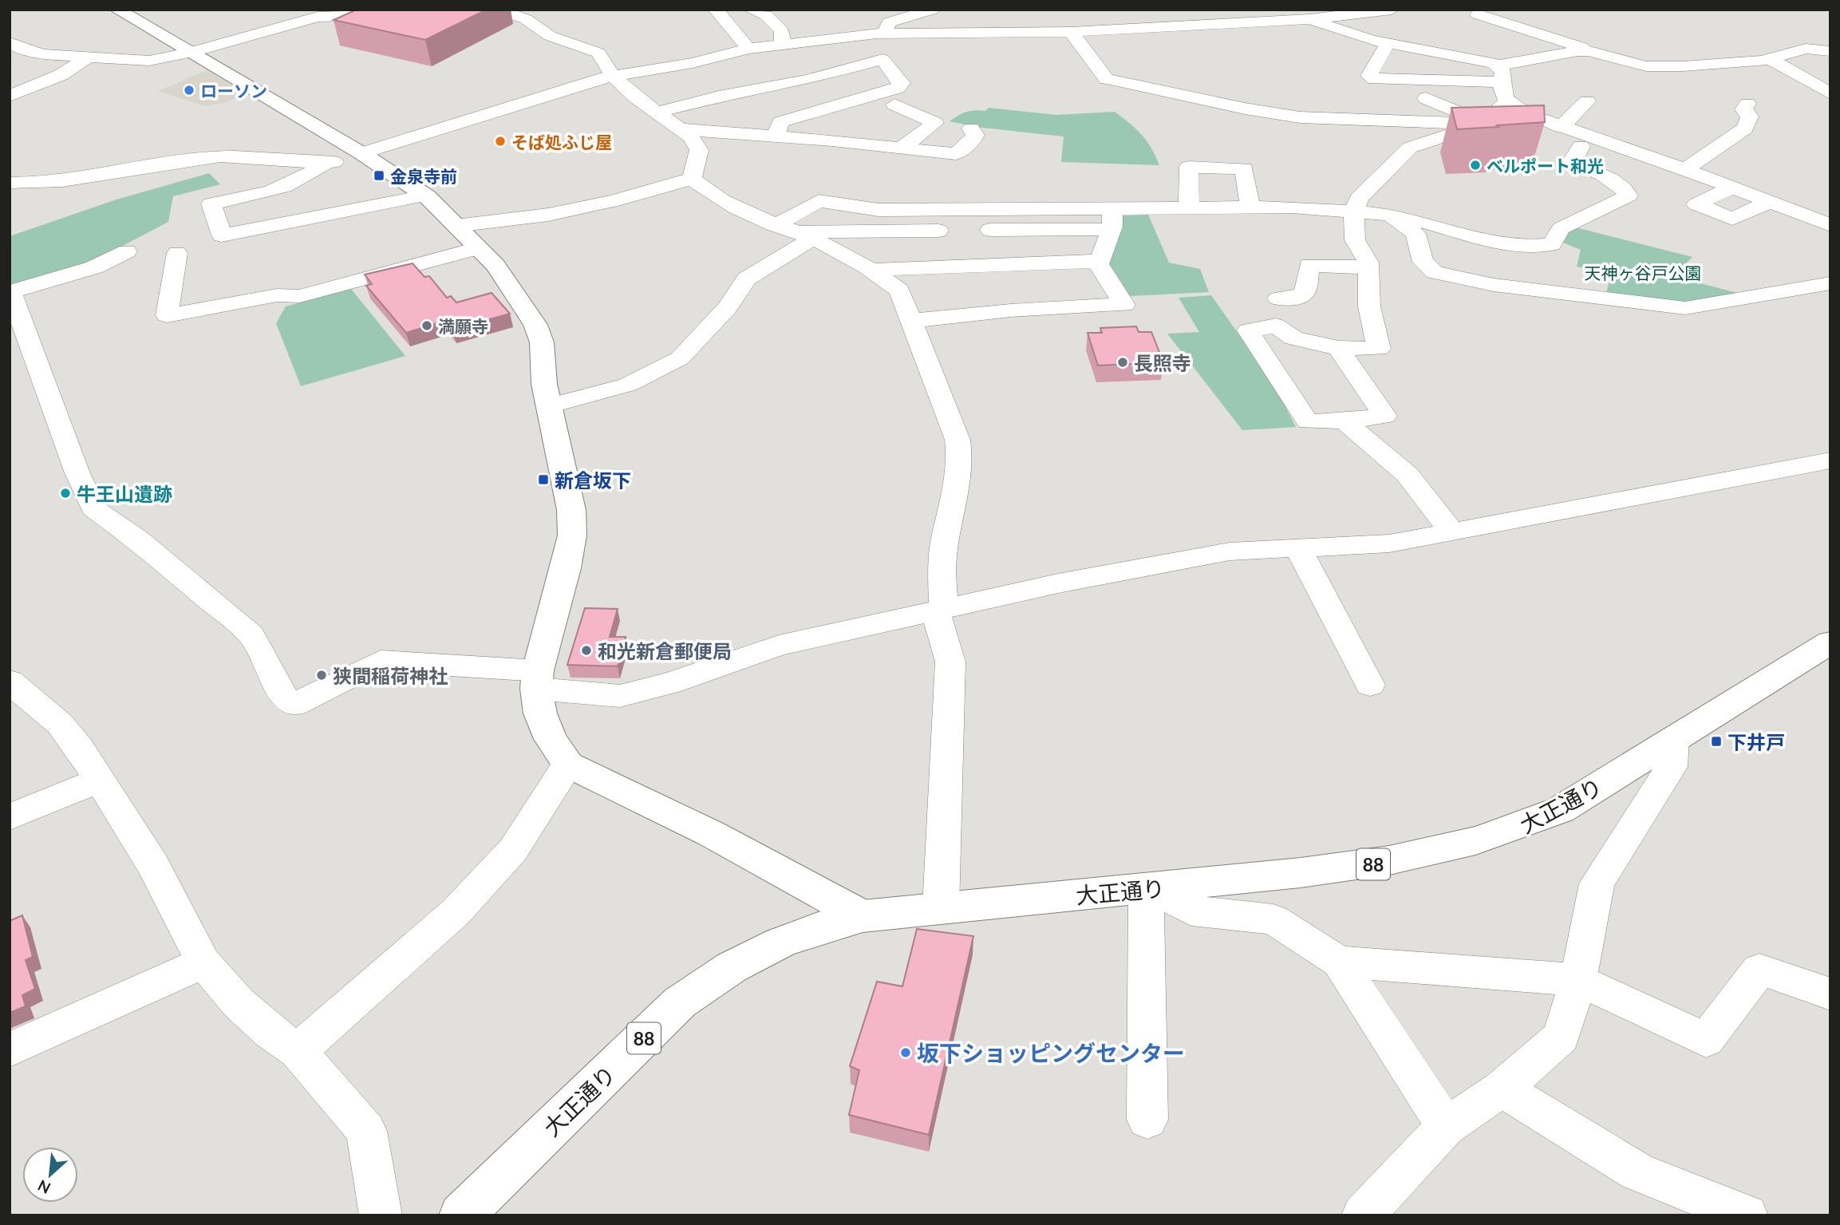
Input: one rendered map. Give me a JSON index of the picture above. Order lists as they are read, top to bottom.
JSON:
{
  "streets": {
    "street": ["大正通り", "88"]
  },
  "parks": ["天神ヶ谷戸公園"],
  "places": {
    "other": [
      "ローソン",
      "そば処ふじ屋",
      "ベルポート和光",
      "満願寺",
      "長照寺",
      "牛王山遺跡",
      "和光新倉郵便局",
      "狭間稲荷神社",
      "坂下ショッピングセンター"
    ],
    "transit": ["金泉寺前", "新倉坂下", "下井戸"]
  },
  "north": "bottom left"
}
